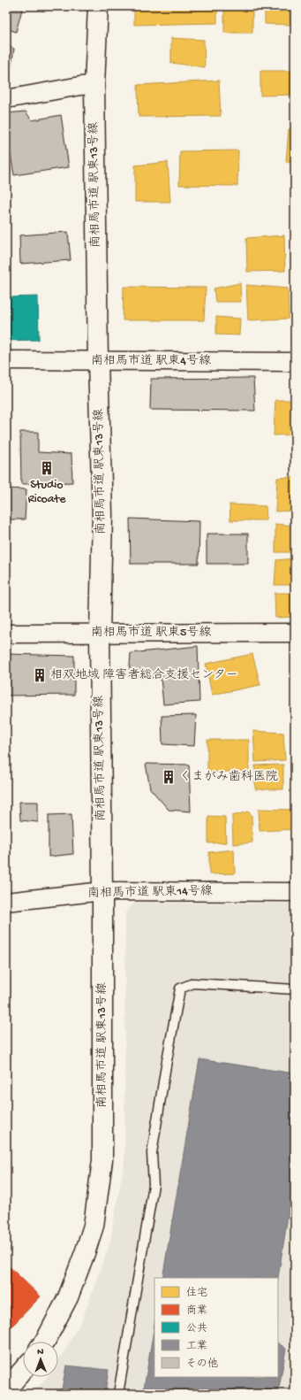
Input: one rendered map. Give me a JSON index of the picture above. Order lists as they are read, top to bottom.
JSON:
{
  "streets": {
    "street": [
      "南相馬市道 駅東13号線",
      "南相馬市道 駅東4号線",
      "南相馬市道 駅東5号線",
      "南相馬市道 駅東14号線"
    ]
  },
  "crossings": [
    ["南相馬市道 駅東13号線", "南相馬市道 駅東4号線"],
    ["南相馬市道 駅東13号線", "南相馬市道 駅東5号線"],
    ["南相馬市道 駅東13号線", "南相馬市道 駅東14号線"]
  ],
  "places": {
    "building": ["Studio Ricoate", "相双地域 障害者総合支援センター", "くまがみ歯科医院"]
  },
  "legend": [
    "住宅",
    "商業",
    "公共",
    "工業",
    "その他"
  ],
  "north": "top"
}
